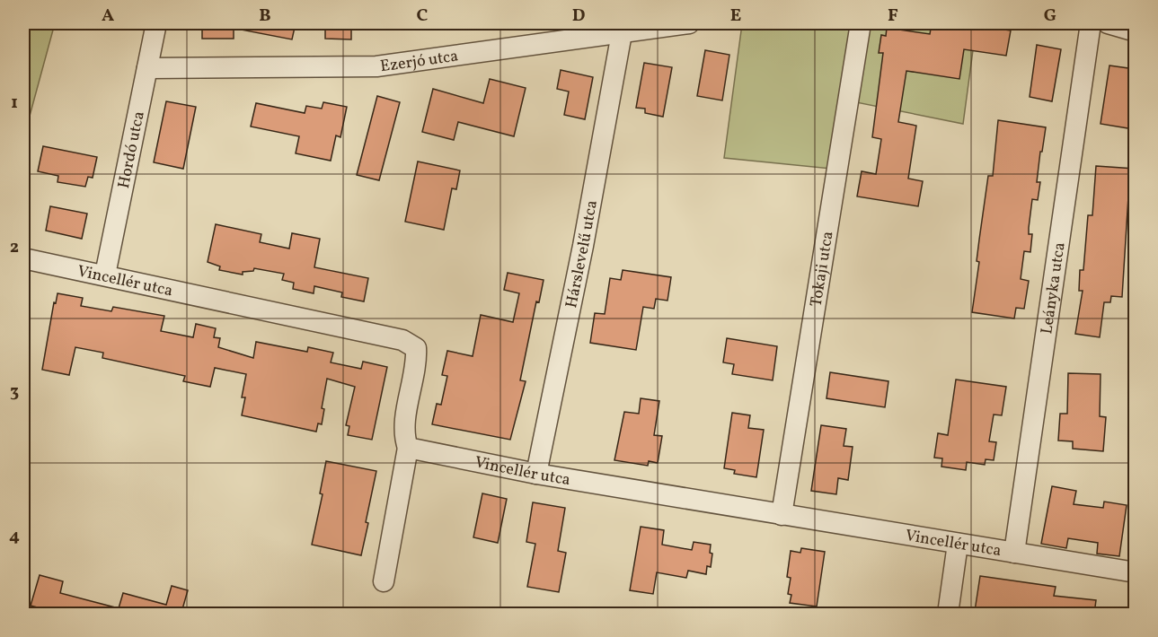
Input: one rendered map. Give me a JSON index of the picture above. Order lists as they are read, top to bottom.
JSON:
{
  "streets": {
    "street": [
      "Ezerjó utca",
      "Hordó utca",
      "Hárslevelű utca",
      "Tokaji utca",
      "Vincellér utca",
      "Leányka utca"
    ]
  },
  "crossings": [
    ["Ezerjó utca", "Hordó utca"],
    ["Ezerjó utca", "Hárslevelű utca"],
    ["Hordó utca", "Vincellér utca"],
    ["Hárslevelű utca", "Vincellér utca"],
    ["Tokaji utca", "Vincellér utca"],
    ["Vincellér utca", "Leányka utca"]
  ],
  "grid": {
    "columns": [
      "A",
      "B",
      "C",
      "D",
      "E",
      "F",
      "G"
    ],
    "rows": [
      "1",
      "2",
      "3",
      "4"
    ]
  }
}
